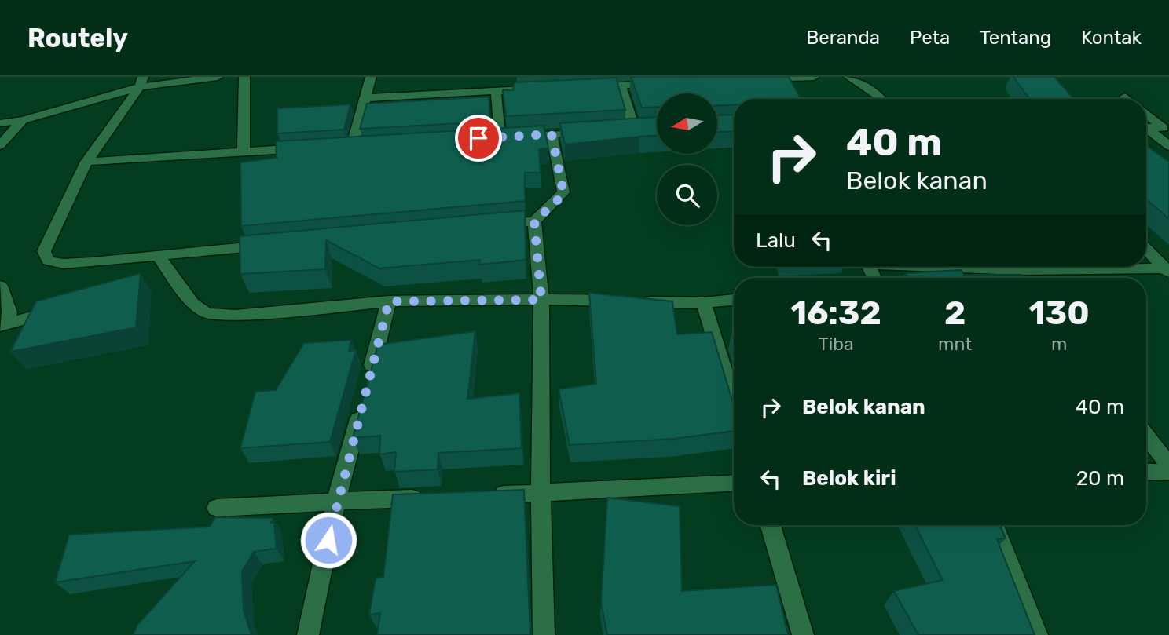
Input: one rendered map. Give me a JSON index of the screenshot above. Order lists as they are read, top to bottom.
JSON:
{
  "north": "left",
  "page": {
    "header": "Routely",
    "nav": [
      "Beranda",
      "Peta",
      "Tentang",
      "Kontak"
    ],
    "turn": ["40 m", "Belok kanan"],
    "then": "Lalu",
    "eta": [
      "16:32",
      "Tiba",
      "2",
      "mnt",
      "130",
      "m"
    ],
    "list": [
      {
        "name": "Belok kanan",
        "value": "40 m"
      },
      {
        "name": "Belok kiri",
        "value": "20 m"
      }
    ]
  }
}
